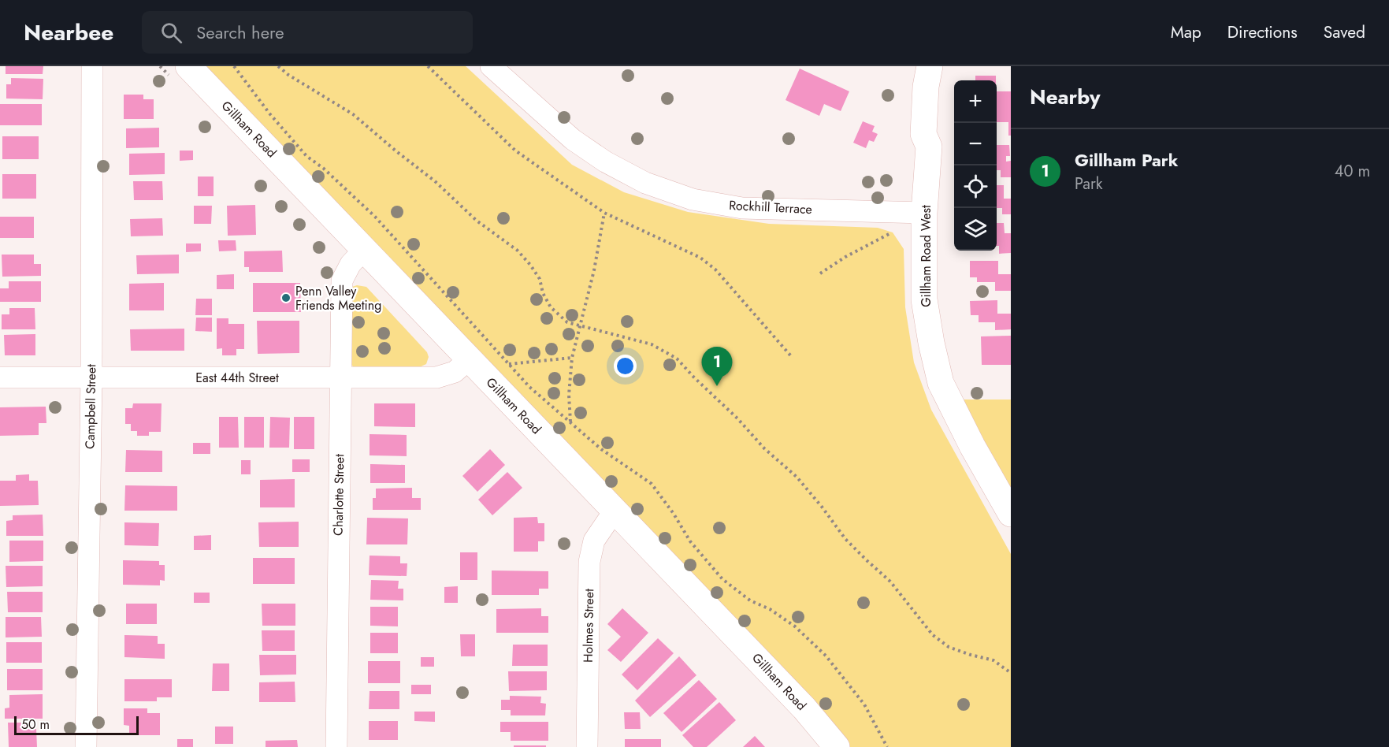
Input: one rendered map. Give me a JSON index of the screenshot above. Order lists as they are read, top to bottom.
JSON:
{
  "streets": {
    "main road": ["Gillham Road", "Gillham Road West"],
    "street": [
      "Rockhill Terrace",
      "East 44th Street",
      "Campbell Street",
      "Charlotte Street",
      "Holmes Street"
    ]
  },
  "crossings": [
    ["Gillham Road", "East 44th Street"],
    ["Gillham Road", "Charlotte Street"],
    ["Gillham Road", "Holmes Street"],
    ["Rockhill Terrace", "Gillham Road West"],
    ["East 44th Street", "Campbell Street"],
    ["East 44th Street", "Charlotte Street"]
  ],
  "places": ["Penn Valley Friends Meeting"],
  "scale_bar": "50 m",
  "page": {
    "header": "Nearbee",
    "search": "Search here",
    "nav": ["Map", "Directions", "Saved"],
    "heading": "Nearby",
    "map_buttons": ["+", "−"],
    "list": [
      {
        "mark": "1",
        "name": "Gillham Park",
        "note": "Park",
        "value": "40 m"
      }
    ],
    "pins": "1",
    "scale": "50 m"
  }
}
